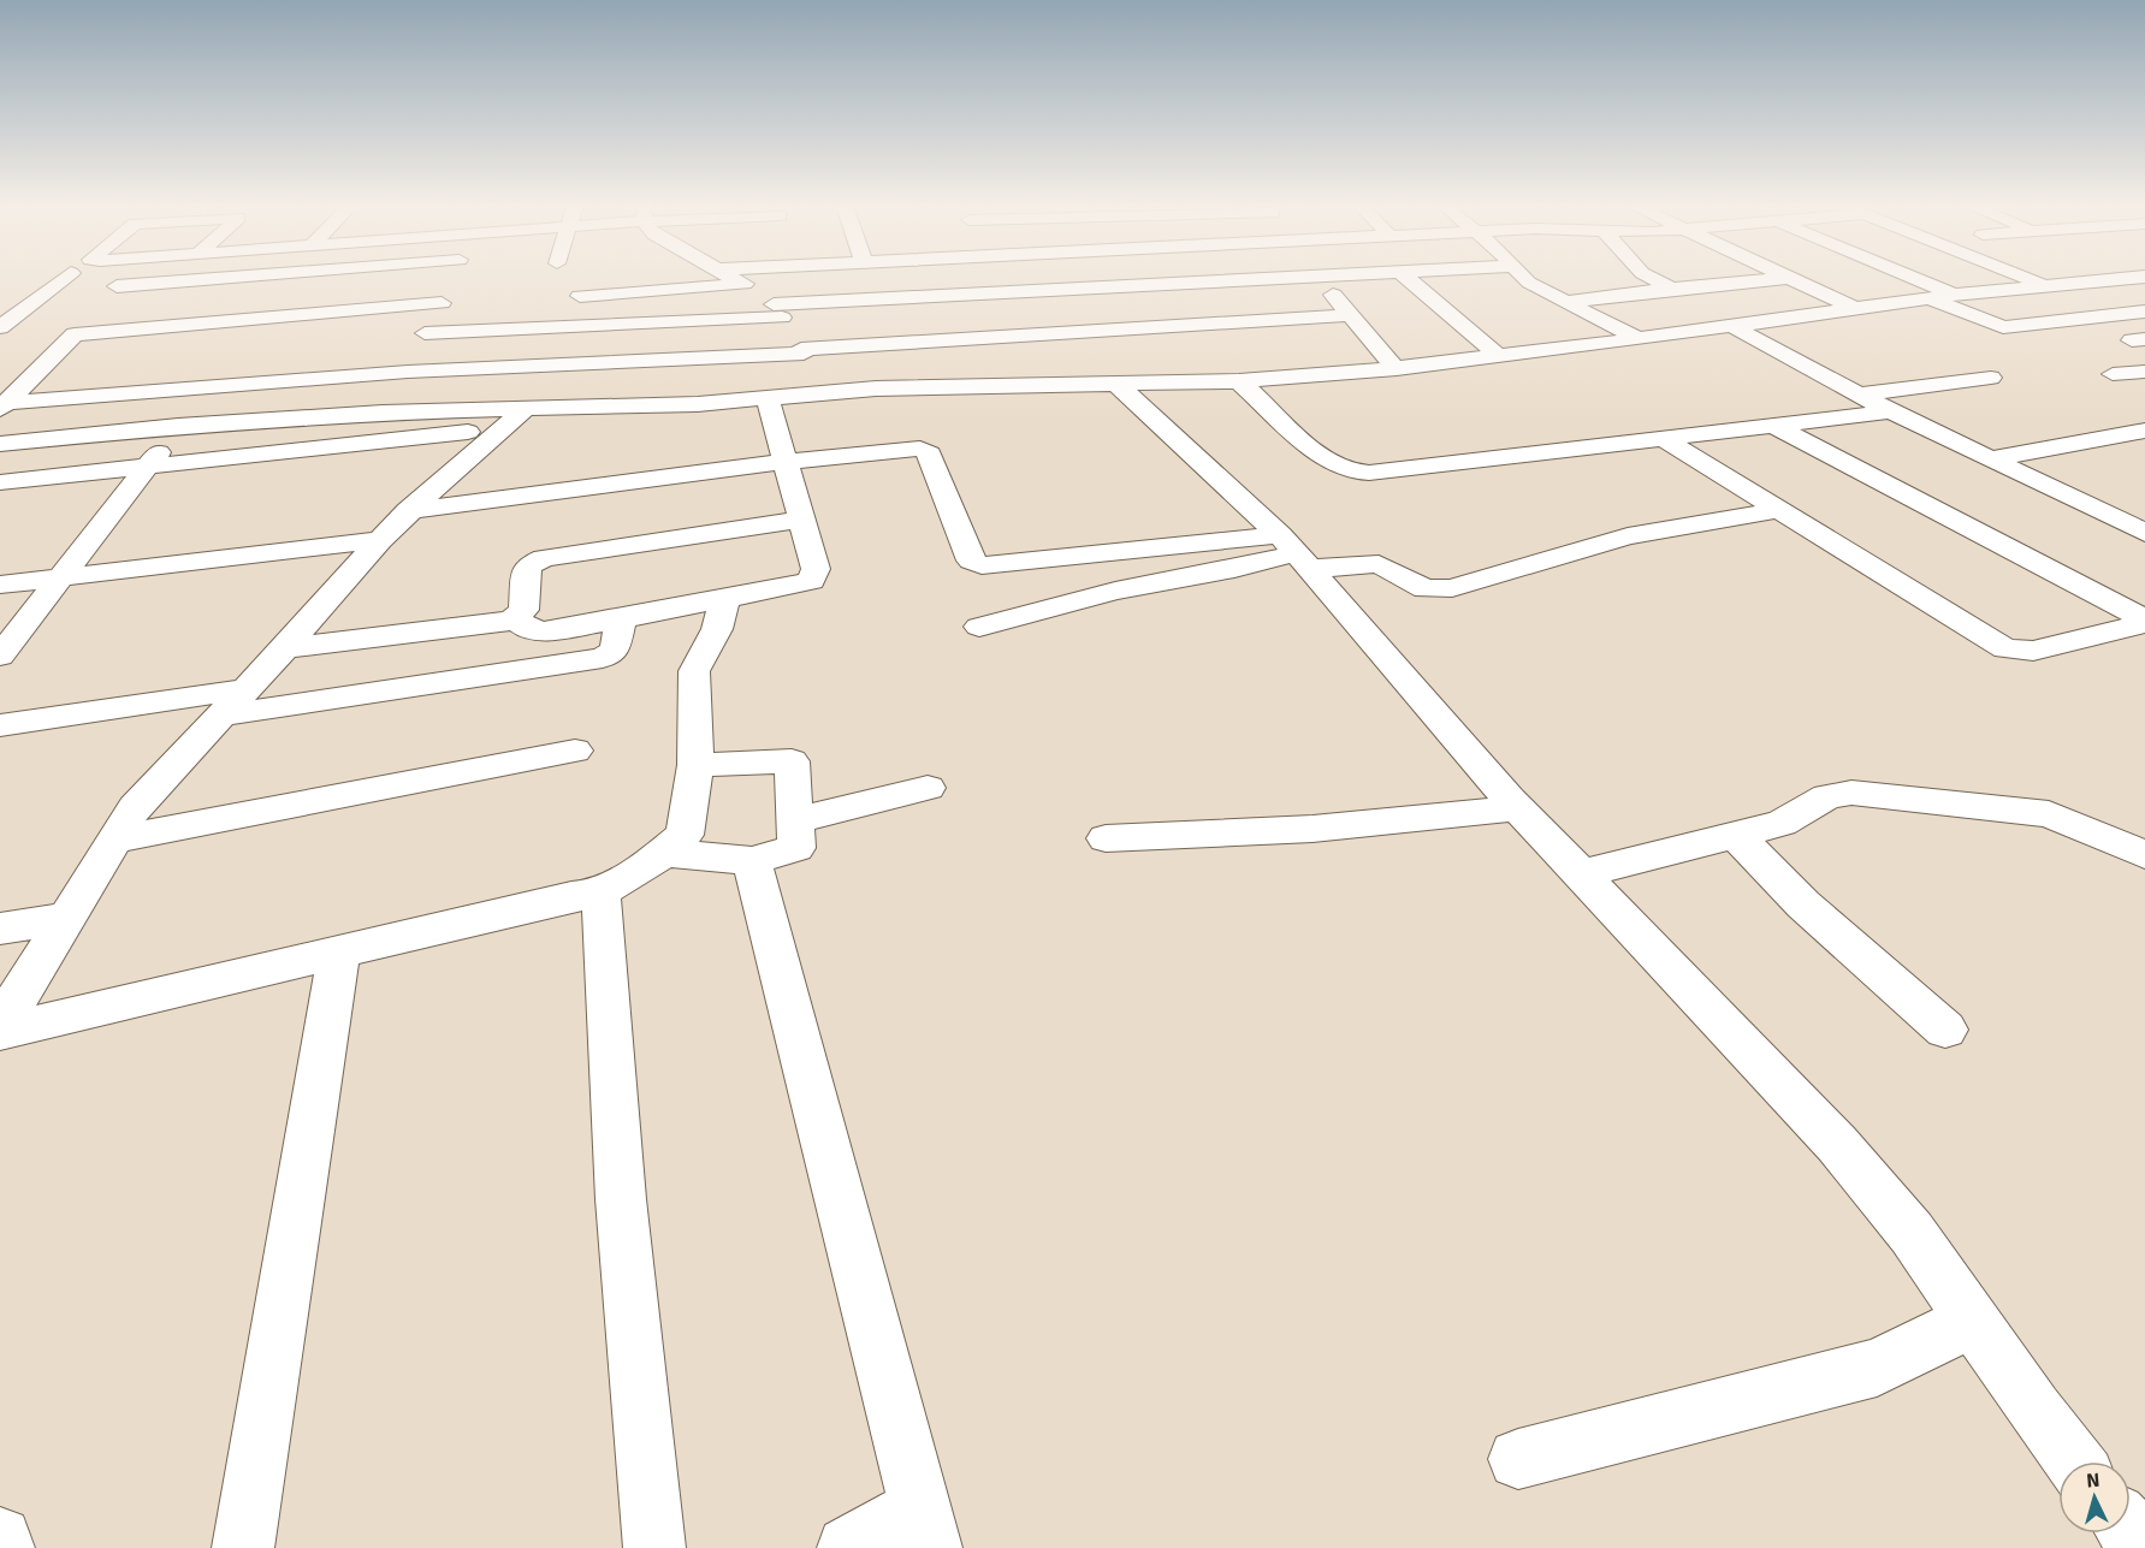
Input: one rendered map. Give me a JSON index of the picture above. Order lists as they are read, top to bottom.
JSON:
{
  "north": "top"
}
